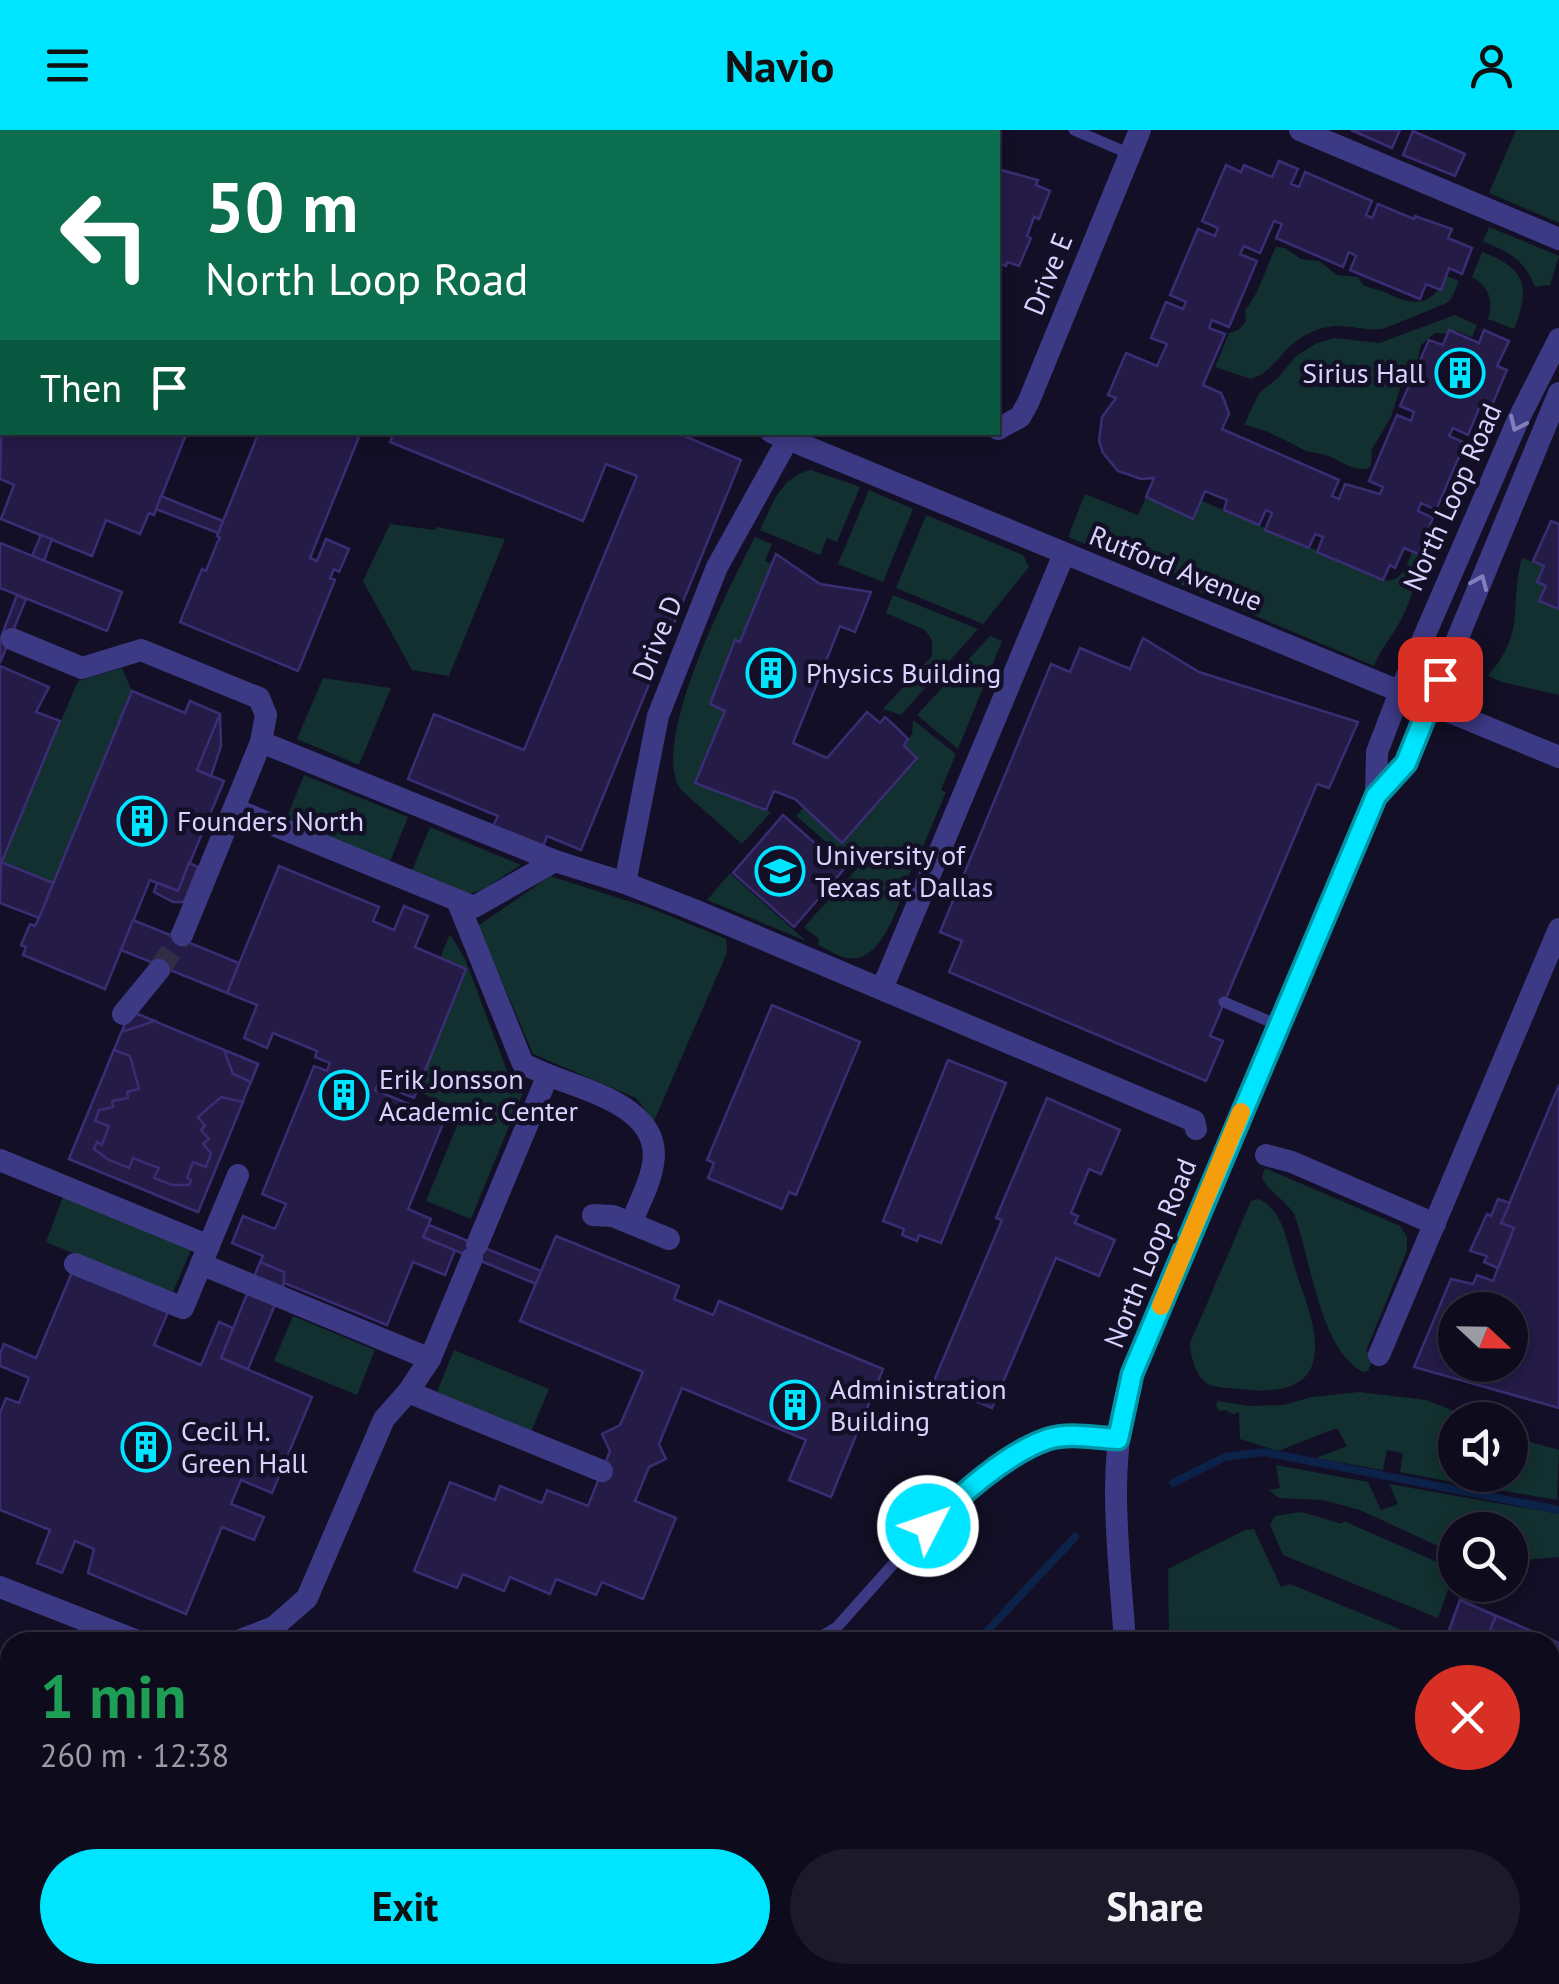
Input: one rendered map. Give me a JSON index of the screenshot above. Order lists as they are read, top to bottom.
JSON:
{
  "streets": {
    "street": [
      "Drive E",
      "North Loop Road",
      "Rutford Avenue",
      "Drive D"
    ]
  },
  "crossings": [
    ["North Loop Road", "Rutford Avenue"],
    ["Rutford Avenue", "Drive D"]
  ],
  "places": {
    "building": [
      "Sirius Hall",
      "Physics Building",
      "Founders North",
      "Erik Jonsson Academic Center",
      "Administration Building",
      "Cecil H. Green Hall"
    ],
    "school or university": ["University of Texas at Dallas"]
  },
  "north": "right",
  "page": {
    "header": "Navio",
    "turn": ["50 m", "North Loop Road"],
    "then": "Then",
    "heading": ["1 min", "260 m · 12:38"],
    "buttons": ["Exit", "Share"]
  }
}
